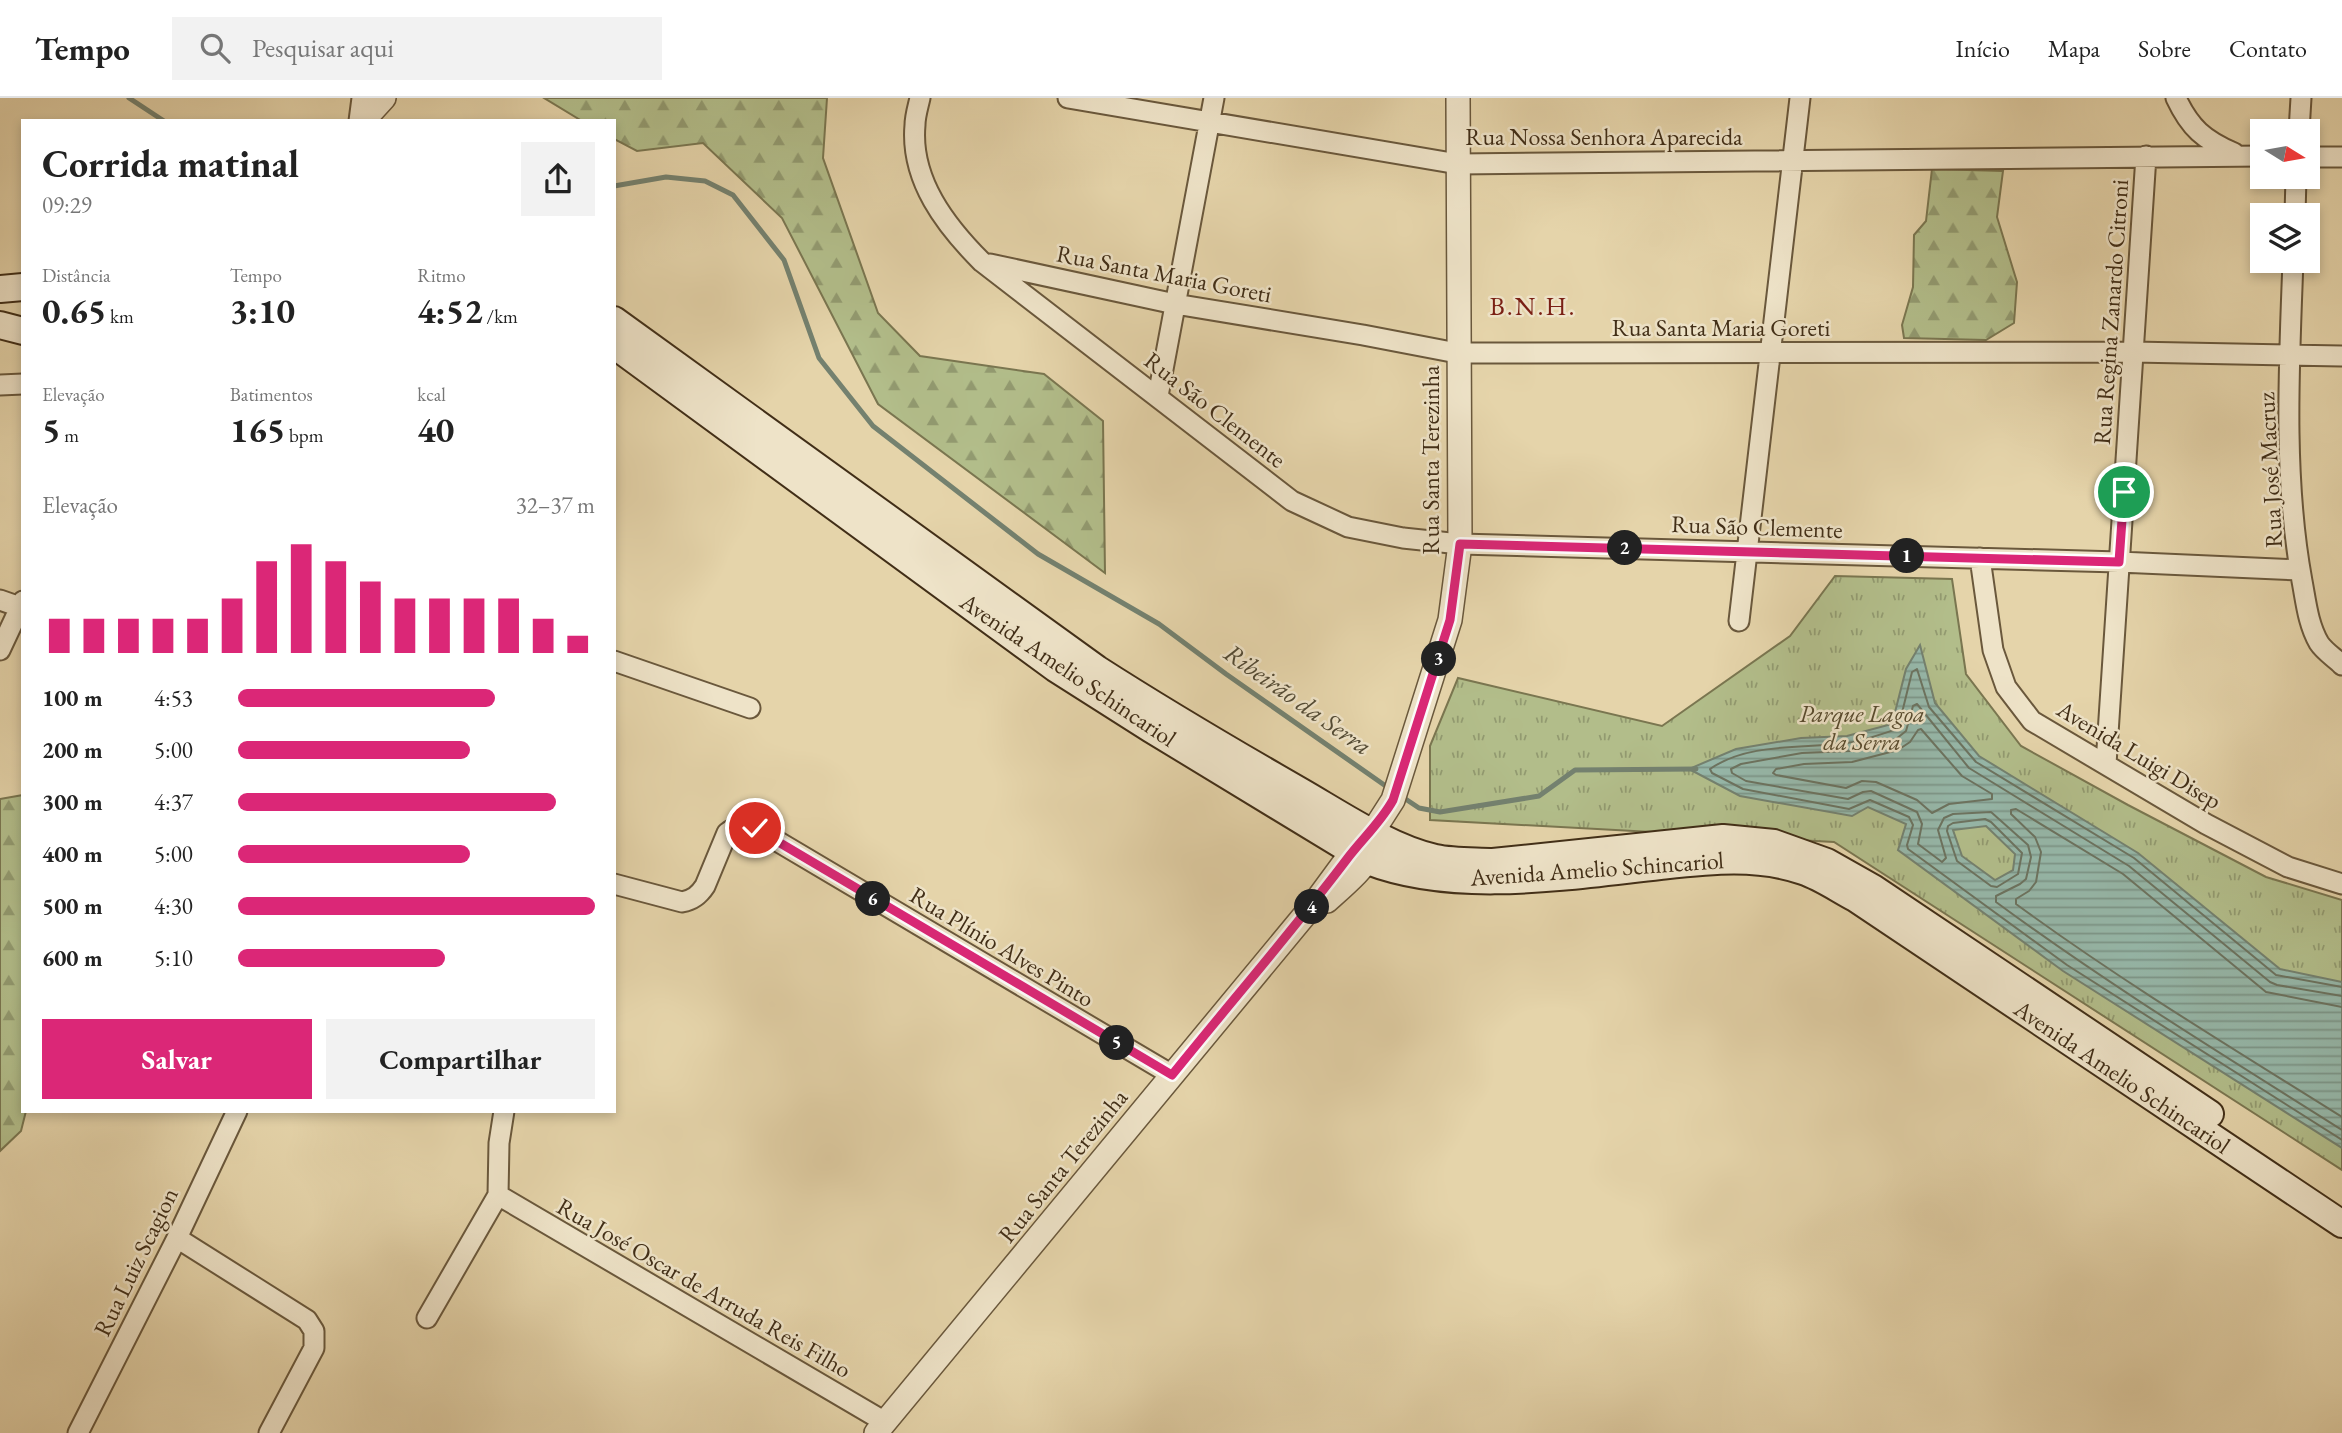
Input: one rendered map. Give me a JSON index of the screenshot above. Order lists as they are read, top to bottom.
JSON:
{
  "streets": {
    "main road": ["Avenida Amelio Schincariol"],
    "street": [
      "Rua Nossa Senhora Aparecida",
      "Rua Santa Maria Goreti",
      "Rua Regina Zanardo Citroni",
      "Rua São Clemente",
      "Rua Santa Terezinha",
      "Rua José Macruz",
      "Avenida Luigi Disep",
      "Rua Plínio Alves Pinto",
      "Rua Luiz Scagion",
      "Rua José Oscar de Arruda Reis Filho"
    ]
  },
  "crossings": [
    ["Rua Nossa Senhora Aparecida", "Rua Regina Zanardo Citroni"],
    ["Rua Nossa Senhora Aparecida", "Rua Santa Terezinha"],
    ["Rua Santa Maria Goreti", "Rua Regina Zanardo Citroni"],
    ["Rua Santa Maria Goreti", "Rua São Clemente"],
    ["Rua Santa Maria Goreti", "Rua Santa Terezinha"],
    ["Rua Santa Maria Goreti", "Rua José Macruz"],
    ["Rua Regina Zanardo Citroni", "Rua São Clemente"],
    ["Rua Regina Zanardo Citroni", "Avenida Luigi Disep"],
    ["Rua São Clemente", "Rua Santa Terezinha"],
    ["Rua São Clemente", "Rua José Macruz"],
    ["Rua São Clemente", "Avenida Luigi Disep"],
    ["Rua Santa Terezinha", "Avenida Amelio Schincariol"],
    ["Rua Santa Terezinha", "Rua Plínio Alves Pinto"],
    ["Rua Santa Terezinha", "Rua José Oscar de Arruda Reis Filho"]
  ],
  "districts": ["B.N.H."],
  "water": ["Ribeirão da Serra"],
  "parks": ["Parque Lagoa da Serra"],
  "north": "right",
  "page": {
    "header": "Tempo",
    "search": "Pesquisar aqui",
    "nav": [
      "Início",
      "Mapa",
      "Sobre",
      "Contato"
    ],
    "heading": ["Corrida matinal", "09:29"],
    "stats": [
      ["Distância", "0.65 km"],
      ["Tempo", "3:10"],
      ["Ritmo", "4:52 /km"],
      ["Elevação", "5 m"],
      ["Batimentos", "165 bpm"],
      ["kcal", "40"]
    ],
    "chart": ["Elevação", "32–37 m"],
    "pins": [
      "2",
      "1",
      "3",
      "6",
      "4",
      "5"
    ],
    "list": [
      {
        "name": "100 m",
        "note": "4:53"
      },
      {
        "name": "200 m",
        "note": "5:00"
      },
      {
        "name": "300 m",
        "note": "4:37"
      },
      {
        "name": "400 m",
        "note": "5:00"
      },
      {
        "name": "500 m",
        "note": "4:30"
      },
      {
        "name": "600 m",
        "note": "5:10"
      }
    ],
    "buttons": ["Salvar", "Compartilhar"]
  }
}
